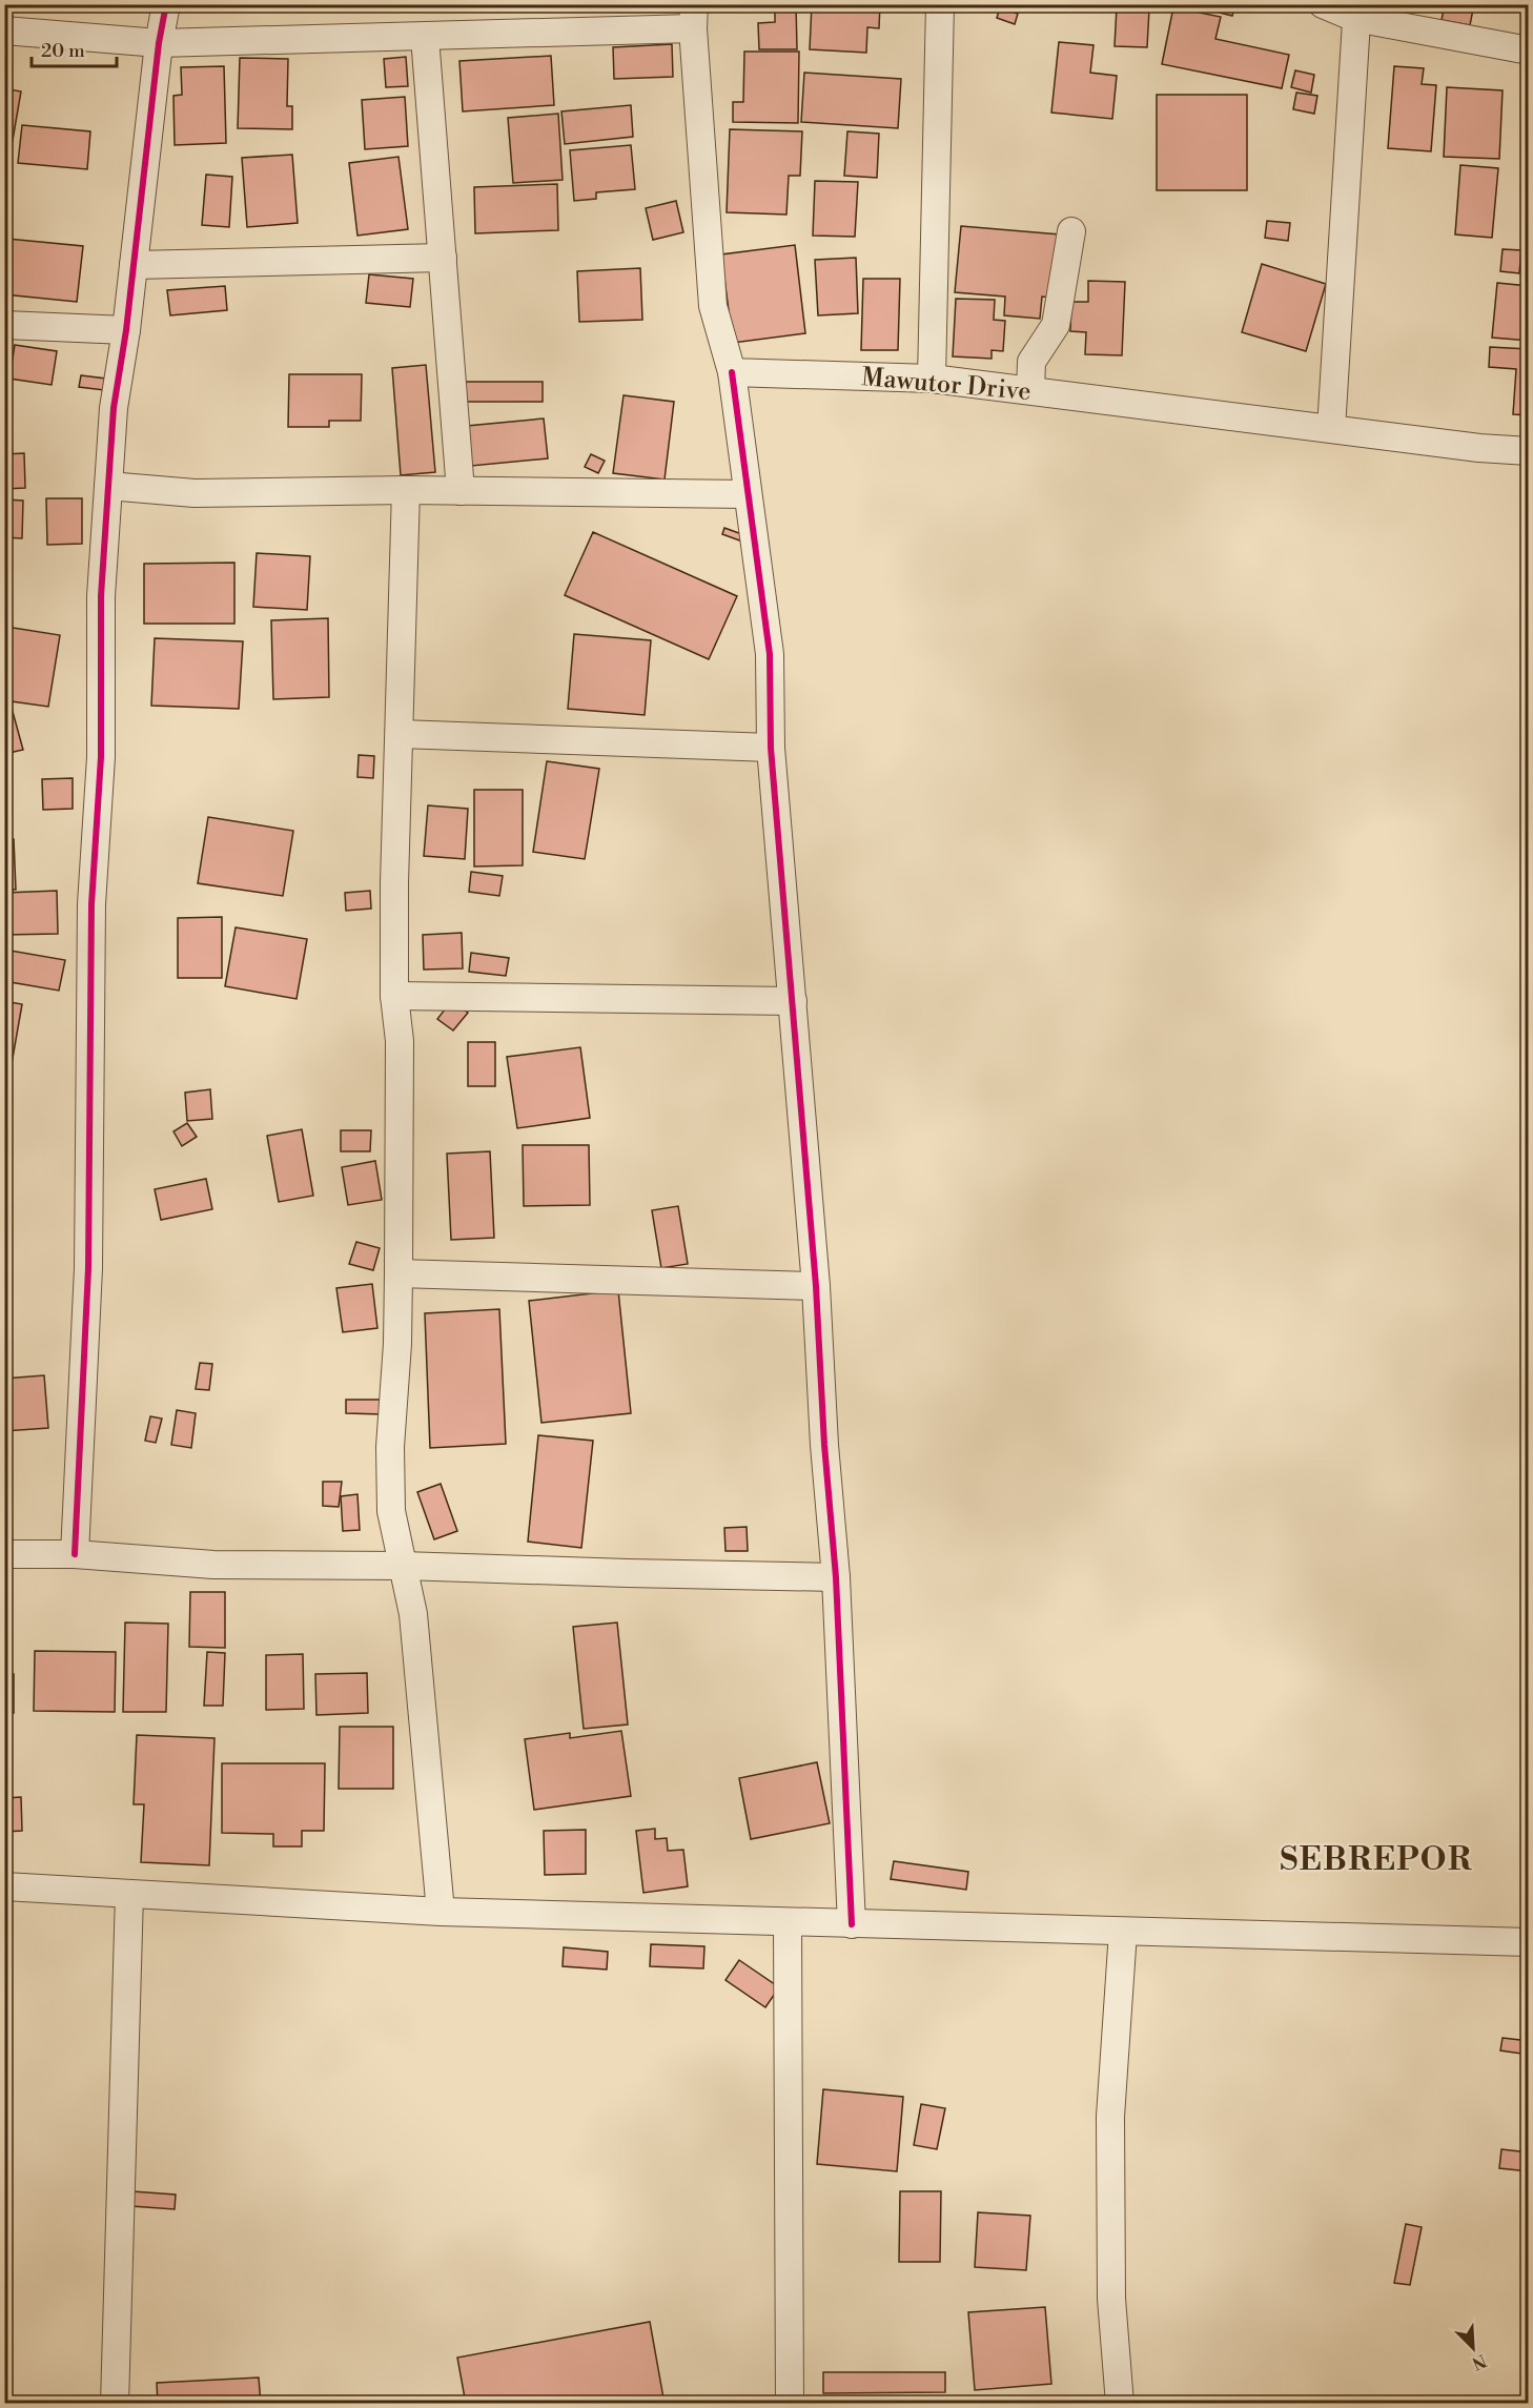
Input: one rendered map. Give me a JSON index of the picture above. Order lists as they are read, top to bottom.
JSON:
{
  "streets": {
    "street": ["Mawutor Drive"]
  },
  "districts": ["SEBREPOR"],
  "scale_bar": "20 m",
  "north": "bottom right"
}
